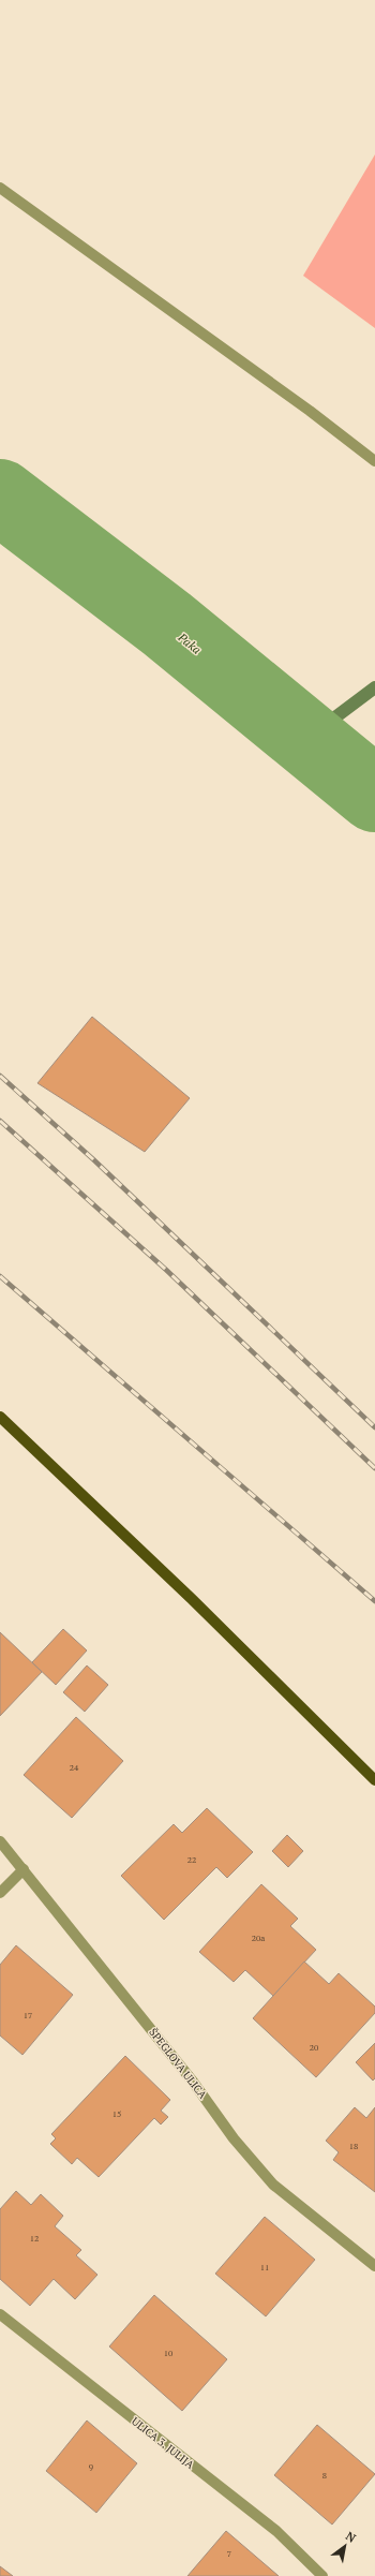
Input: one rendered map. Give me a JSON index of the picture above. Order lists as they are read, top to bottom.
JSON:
{
  "streets": {
    "street": ["ŠPEGLOVA ULICA", "ULICA 3. JULIJA"]
  },
  "water": ["Paka"],
  "house_numbers": [
    "24",
    "22",
    "20a",
    "17",
    "20",
    "15",
    "18",
    "12",
    "11",
    "10",
    "9",
    "8",
    "7"
  ],
  "north": "top right"
}
